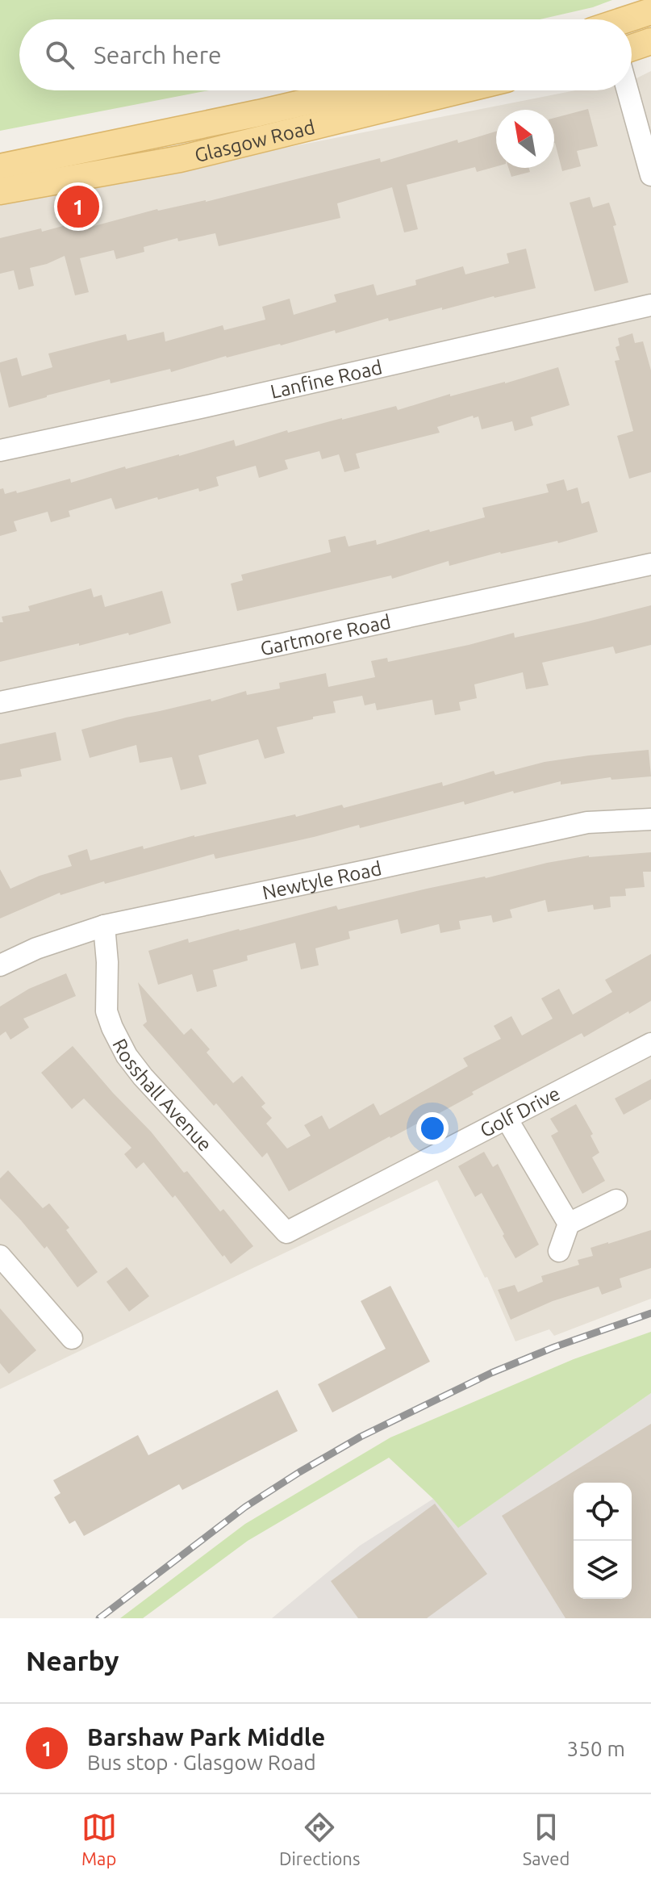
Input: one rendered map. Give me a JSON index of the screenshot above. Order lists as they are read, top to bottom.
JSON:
{
  "streets": {
    "main road": ["Glasgow Road"],
    "street": [
      "Lanfine Road",
      "Gartmore Road",
      "Newtyle Road",
      "Rosshall Avenue",
      "Golf Drive"
    ]
  },
  "crossings": [
    ["Newtyle Road", "Rosshall Avenue"],
    ["Rosshall Avenue", "Golf Drive"]
  ],
  "north": "top left",
  "page": {
    "search": "Search here",
    "pins": "1",
    "heading": "Nearby",
    "list": [
      {
        "mark": "1",
        "name": "Barshaw Park Middle",
        "note": "Bus stop · Glasgow Road",
        "value": "350 m"
      }
    ],
    "nav": ["Map", "Directions", "Saved"]
  }
}
